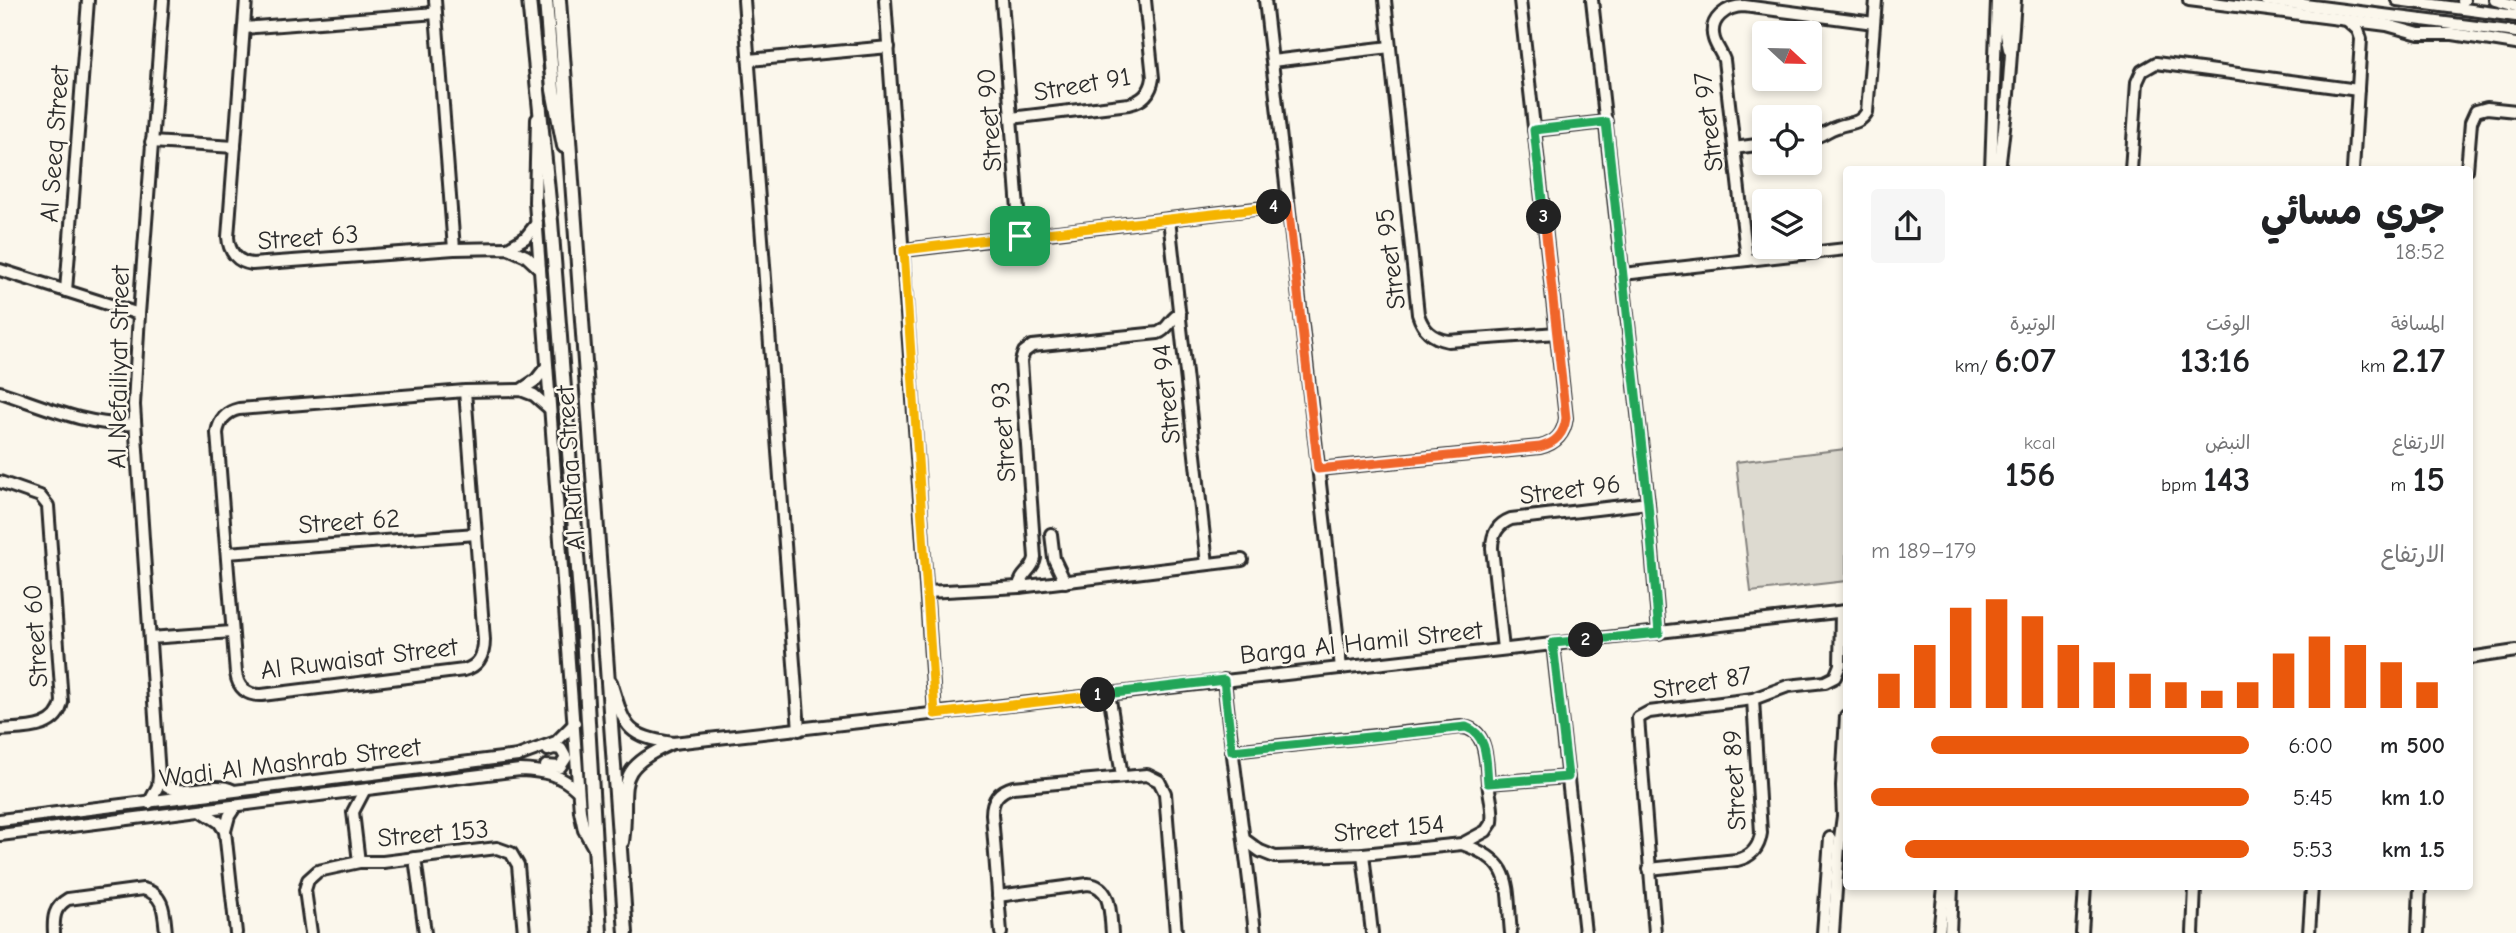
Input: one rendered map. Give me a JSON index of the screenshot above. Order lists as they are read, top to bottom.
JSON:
{
  "streets": {
    "main road": ["Al Rufaa Street"],
    "street": [
      "Street 91",
      "Street 90",
      "Street 97",
      "Al Seeq Street",
      "Street 63",
      "Street 95",
      "Al Nefailiyat Street",
      "Street 94",
      "Street 93",
      "Street 96",
      "Street 62",
      "Street 60",
      "Barga Al Hamil Street",
      "Al Ruwaisat Street",
      "Street 87",
      "Wadi Al Mashrab Street",
      "Street 89",
      "Street 154",
      "Street 153"
    ]
  },
  "crossings": [
    ["Street 91", "Street 90"],
    ["Al Nefailiyat Street", "Al Ruwaisat Street"],
    ["Al Nefailiyat Street", "Wadi Al Mashrab Street"],
    ["Street 94", "Street 93"],
    ["Al Rufaa Street", "Barga Al Hamil Street"],
    ["Al Rufaa Street", "Wadi Al Mashrab Street"],
    ["Street 96", "Barga Al Hamil Street"],
    ["Street 62", "Al Ruwaisat Street"],
    ["Street 87", "Street 89"],
    ["Wadi Al Mashrab Street", "Street 153"]
  ],
  "north": "right",
  "page": {
    "heading": ["جري مسائي", "18:52"],
    "pins": [
      "4",
      "3",
      "2",
      "1"
    ],
    "stats": [
      ["المسافة", "2.17 km"],
      ["الوقت", "13:16"],
      ["الوتيرة", "6:07 /km"],
      ["الارتفاع", "15 m"],
      ["النبض", "143 bpm"],
      ["kcal", "156"]
    ],
    "chart": ["الارتفاع", "179–189 m"],
    "list": [
      {
        "name": "500 m",
        "note": "6:00"
      },
      {
        "name": "1.0 km",
        "note": "5:45"
      },
      {
        "name": "1.5 km",
        "note": "5:53"
      }
    ]
  }
}
